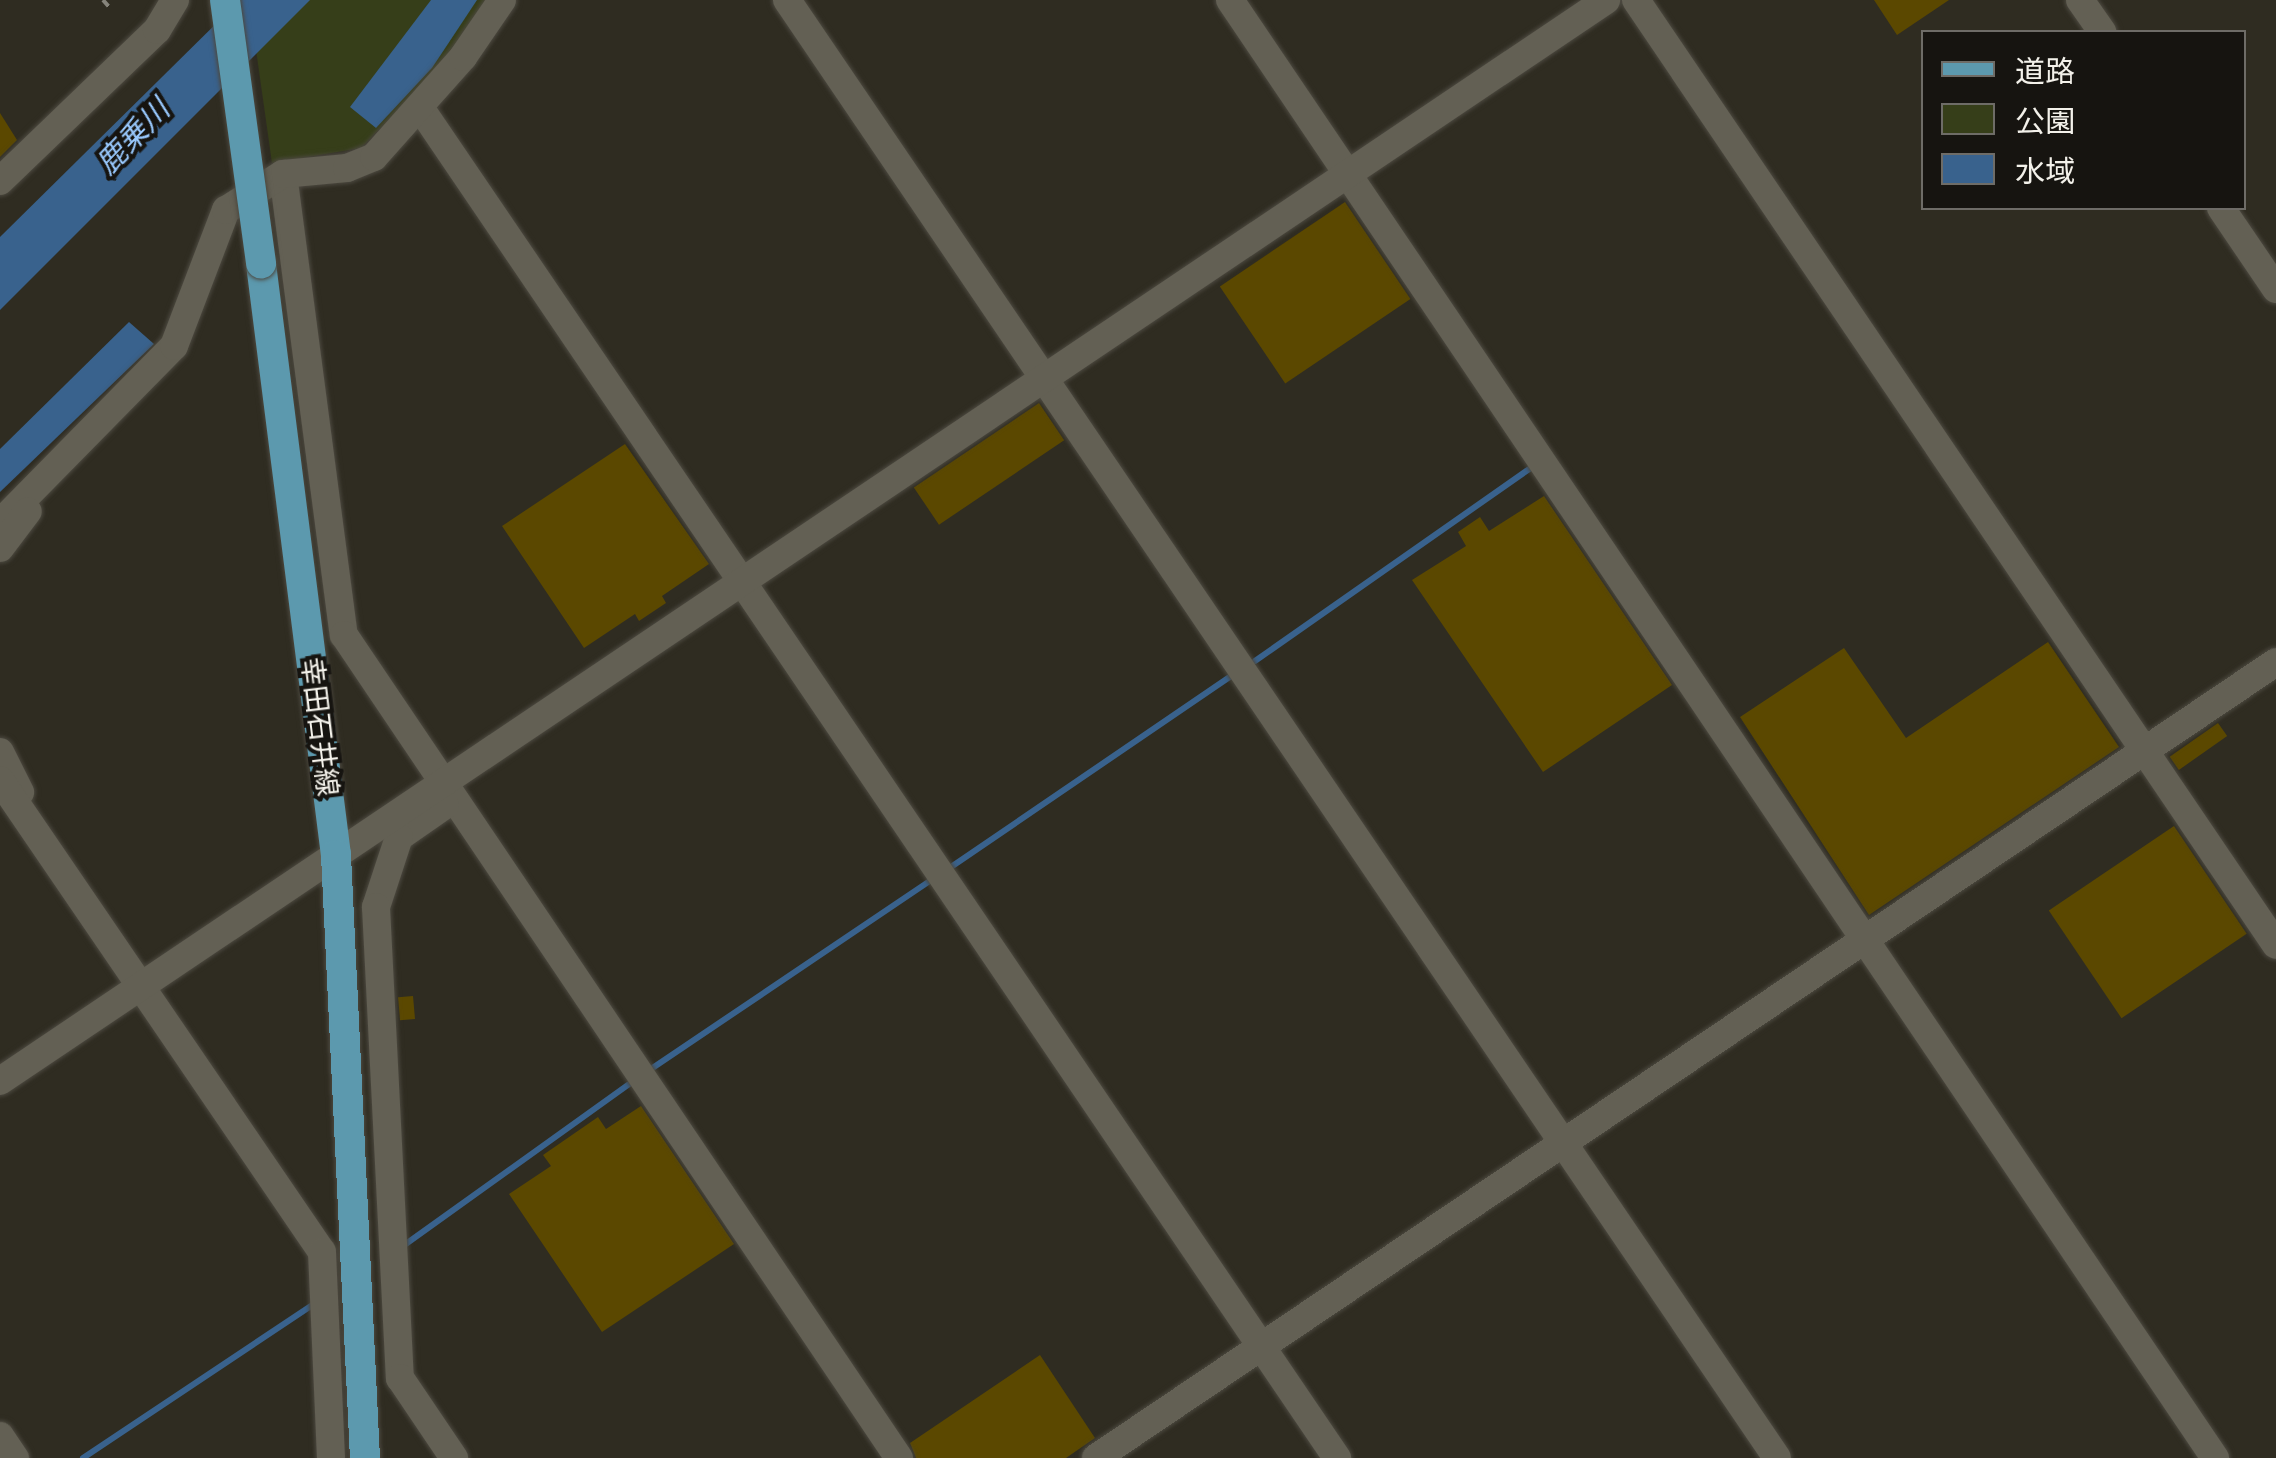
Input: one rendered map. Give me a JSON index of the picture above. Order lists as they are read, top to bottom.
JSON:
{
  "streets": {
    "main road": ["幸田石井線"]
  },
  "water": ["鹿乗川"],
  "legend": ["道路", "公園", "水域"]
}
